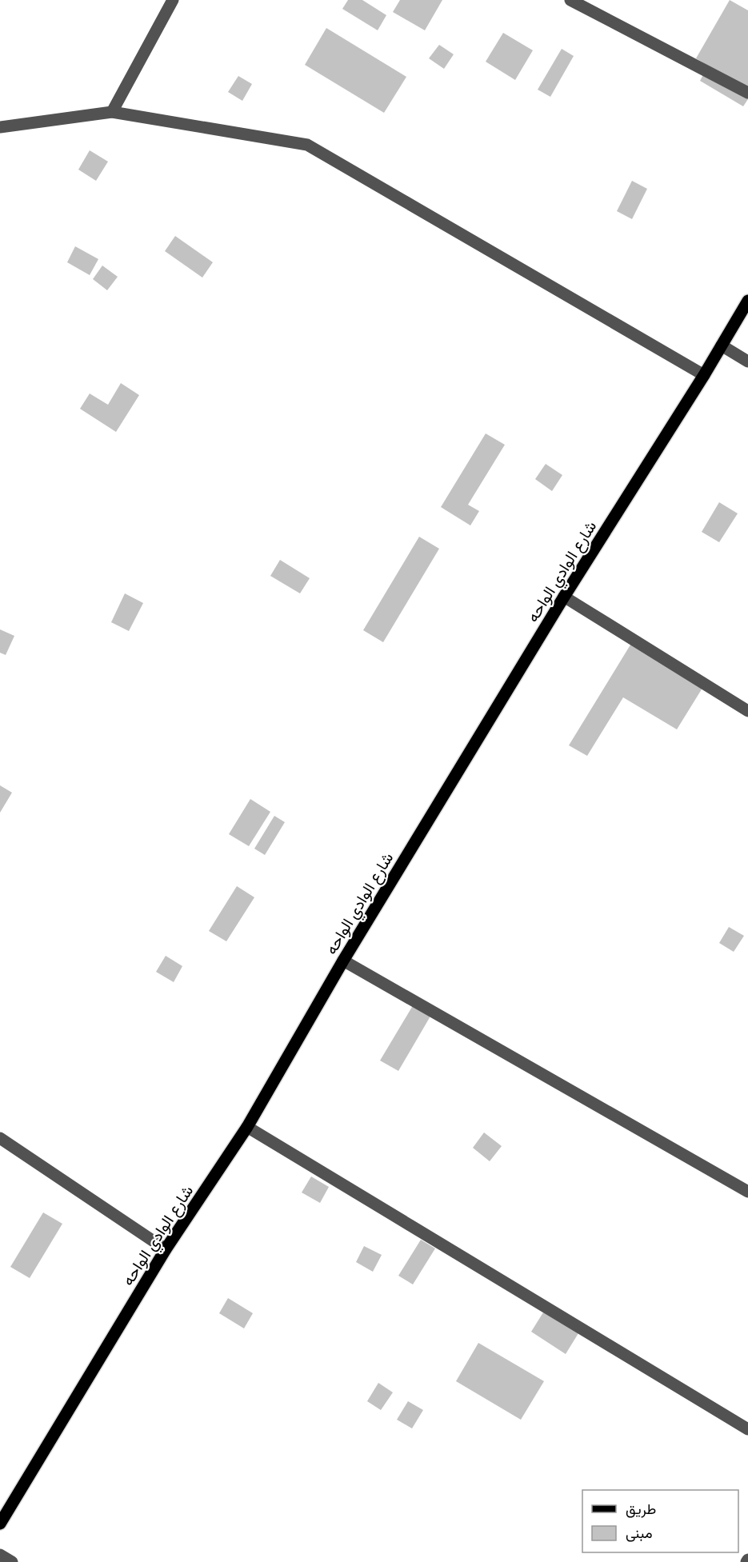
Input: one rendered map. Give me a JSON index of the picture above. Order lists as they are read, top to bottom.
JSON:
{
  "streets": {
    "main road": ["شارع الوادي الواحه"]
  },
  "legend": ["طريق", "مبنى"]
}
